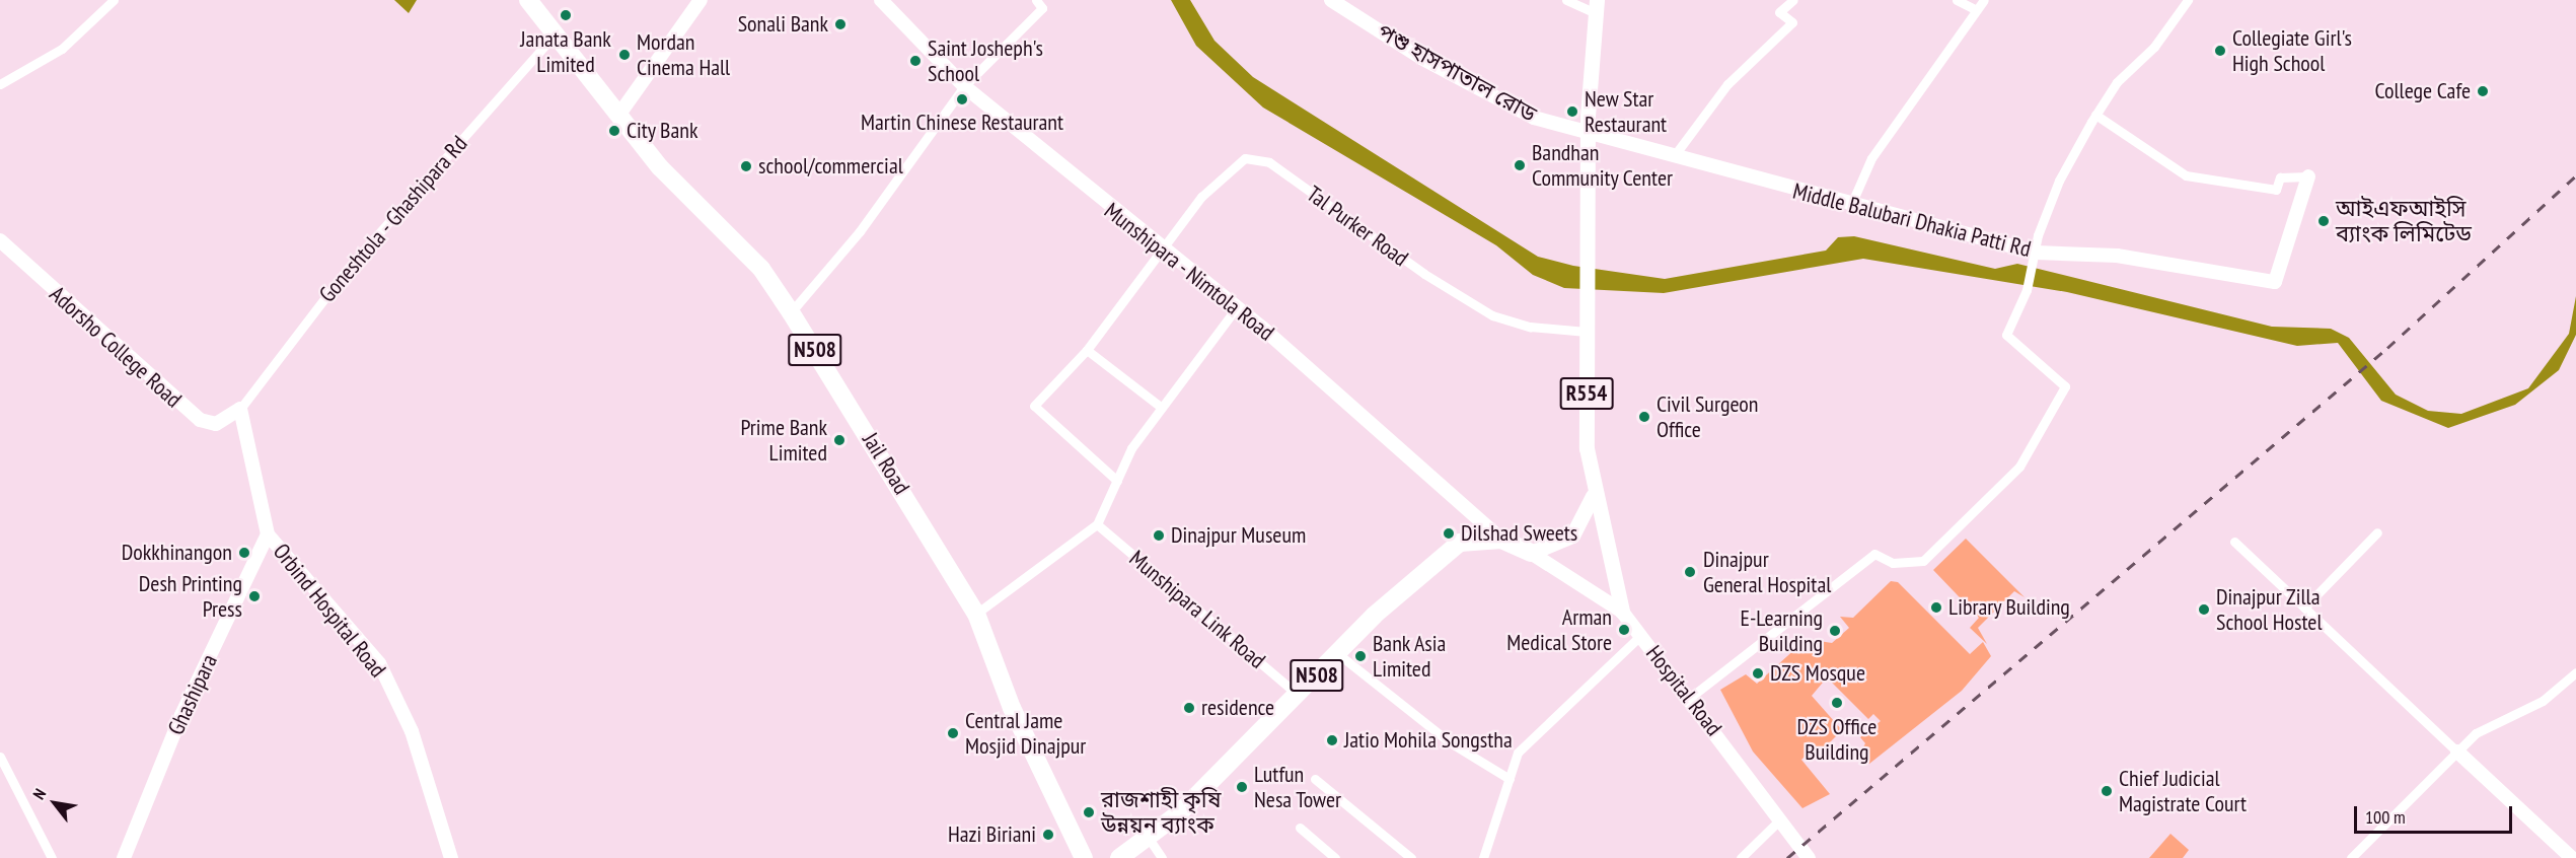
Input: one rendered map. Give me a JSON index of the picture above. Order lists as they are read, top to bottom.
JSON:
{
  "streets": {
    "highway": ["N508", "Jail Road"],
    "main road": ["R554"],
    "street": [
      "পশু হাসপাতাল রোড",
      "Goneshtola - Ghashipara Rd",
      "Middle Balubari Dhakia Patti Rd",
      "Tal Purker Road",
      "Munshipara - Nimtola Road",
      "Adorsho College Road",
      "Munshipara Link Road",
      "Orbind Hospital Road",
      "Hospital Road",
      "Ghashipara"
    ]
  },
  "crossings": [
    ["পশু হাসপাতাল রোড", "Middle Balubari Dhakia Patti Rd"],
    ["পশু হাসপাতাল রোড", "R554"],
    ["Goneshtola - Ghashipara Rd", "Adorsho College Road"],
    ["Goneshtola - Ghashipara Rd", "N508"],
    ["Middle Balubari Dhakia Patti Rd", "R554"],
    ["Tal Purker Road", "Munshipara - Nimtola Road"],
    ["Tal Purker Road", "R554"],
    ["Munshipara - Nimtola Road", "N508"],
    ["N508", "Jail Road"],
    ["N508", "Munshipara Link Road"],
    ["R554", "Hospital Road"],
    ["Orbind Hospital Road", "Ghashipara"]
  ],
  "places": [
    "Janata Bank Limited",
    "Sonali Bank",
    "Collegiate Girl's High School",
    "Mordan Cinema Hall",
    "Saint Josheph's School",
    "College Cafe",
    "Martin Chinese Restaurant",
    "New Star Restaurant",
    "City Bank",
    "Bandhan Community Center",
    "school/commercial",
    "আইএফআইসি ব্যাংক লিমিটেড",
    "Civil Surgeon Office",
    "Prime Bank Limited",
    "Dilshad Sweets",
    "Dinajpur Museum",
    "Dokkhinangon",
    "Dinajpur General Hospital",
    "Desh Printing Press",
    "Library Building",
    "Dinajpur Zilla School Hostel",
    "Arman Medical Store",
    "E-Learning Building",
    "Bank Asia Limited",
    "DZS Mosque",
    "DZS Office Building",
    "residence",
    "Central Jame Mosjid Dinajpur",
    "Jatio Mohila Songstha",
    "Lutfun Nesa Tower",
    "Chief Judicial Magistrate Court",
    "রাজশাহী কৃষি উন্নয়ন ব্যাংক",
    "Hazi Biriani"
  ],
  "scale_bar": "100 m",
  "north": "top left"
}
